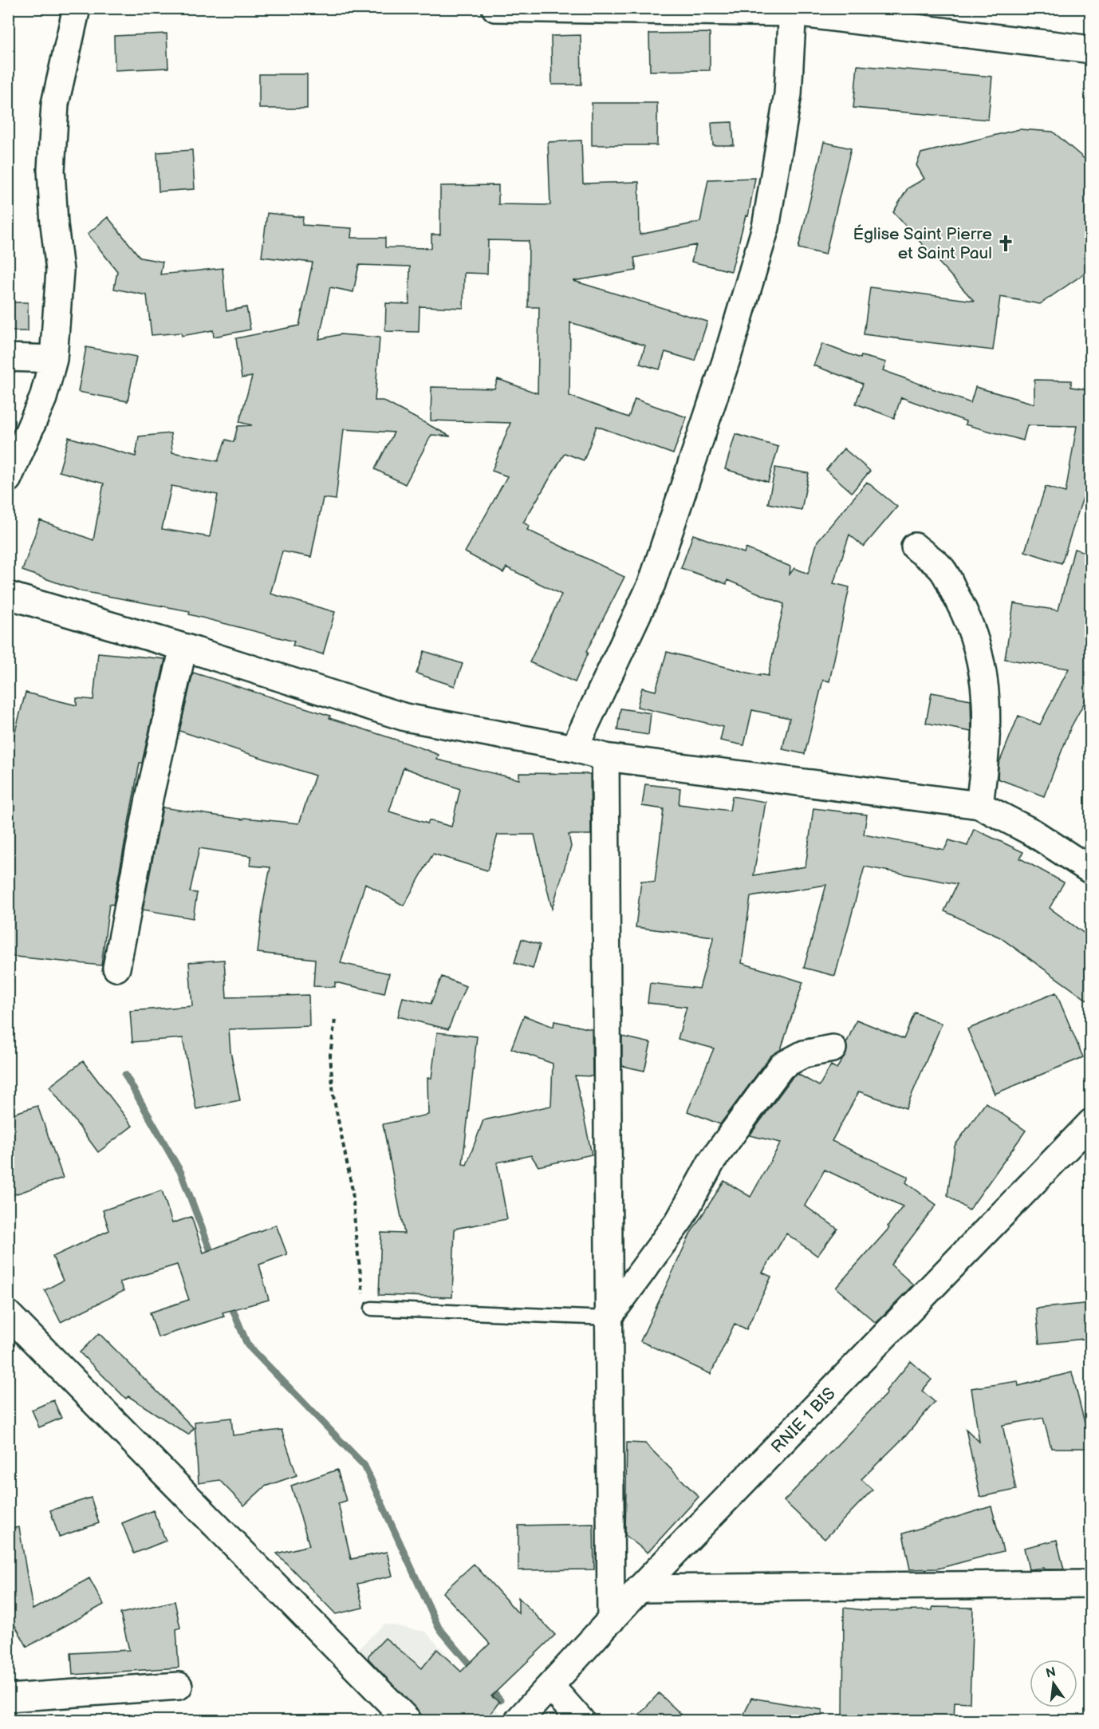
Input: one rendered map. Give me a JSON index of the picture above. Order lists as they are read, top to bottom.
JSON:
{
  "streets": {
    "street": ["RNIE 1 BIS"]
  },
  "places": {
    "church": ["Église Saint Pierre et Saint Paul"]
  },
  "north": "top"
}
